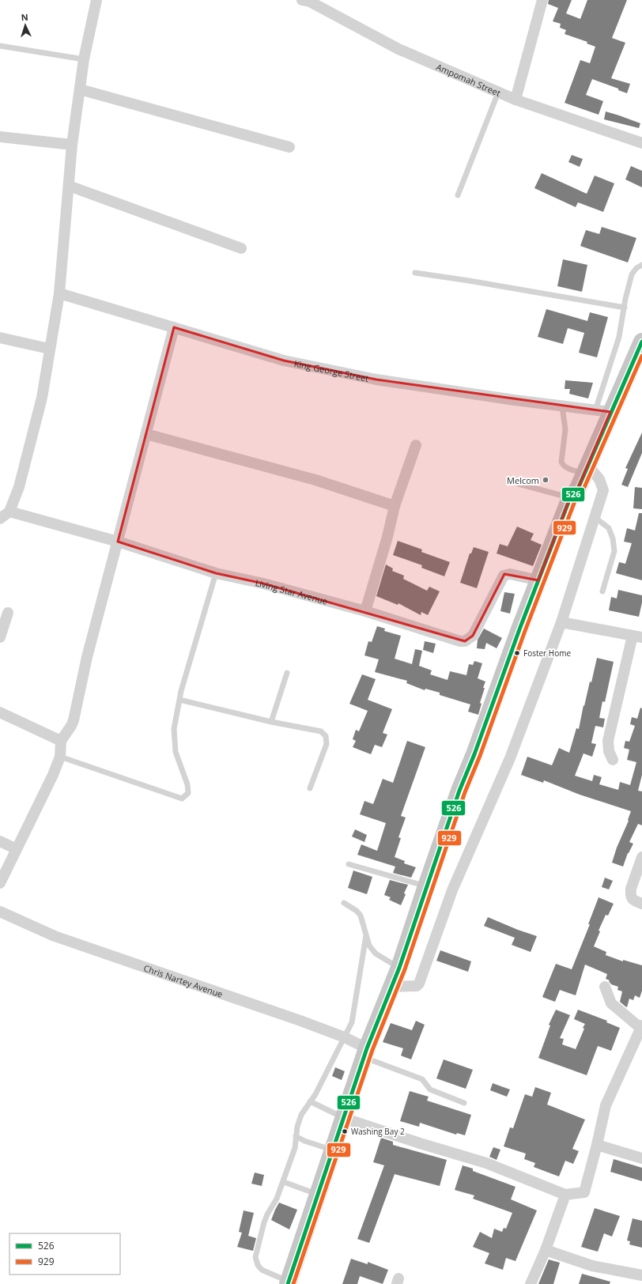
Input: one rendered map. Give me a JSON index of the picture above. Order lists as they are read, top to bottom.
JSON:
{
  "streets": {
    "street": [
      "Ampomah Street",
      "King George Street",
      "Living Star Avenue",
      "Chris Nartey Avenue"
    ]
  },
  "places": ["Melcom", "Foster Home", "Washing Bay 2"],
  "lines": ["transit line 526", "transit line 929"],
  "legend": ["526", "929"],
  "north": "top"
}
